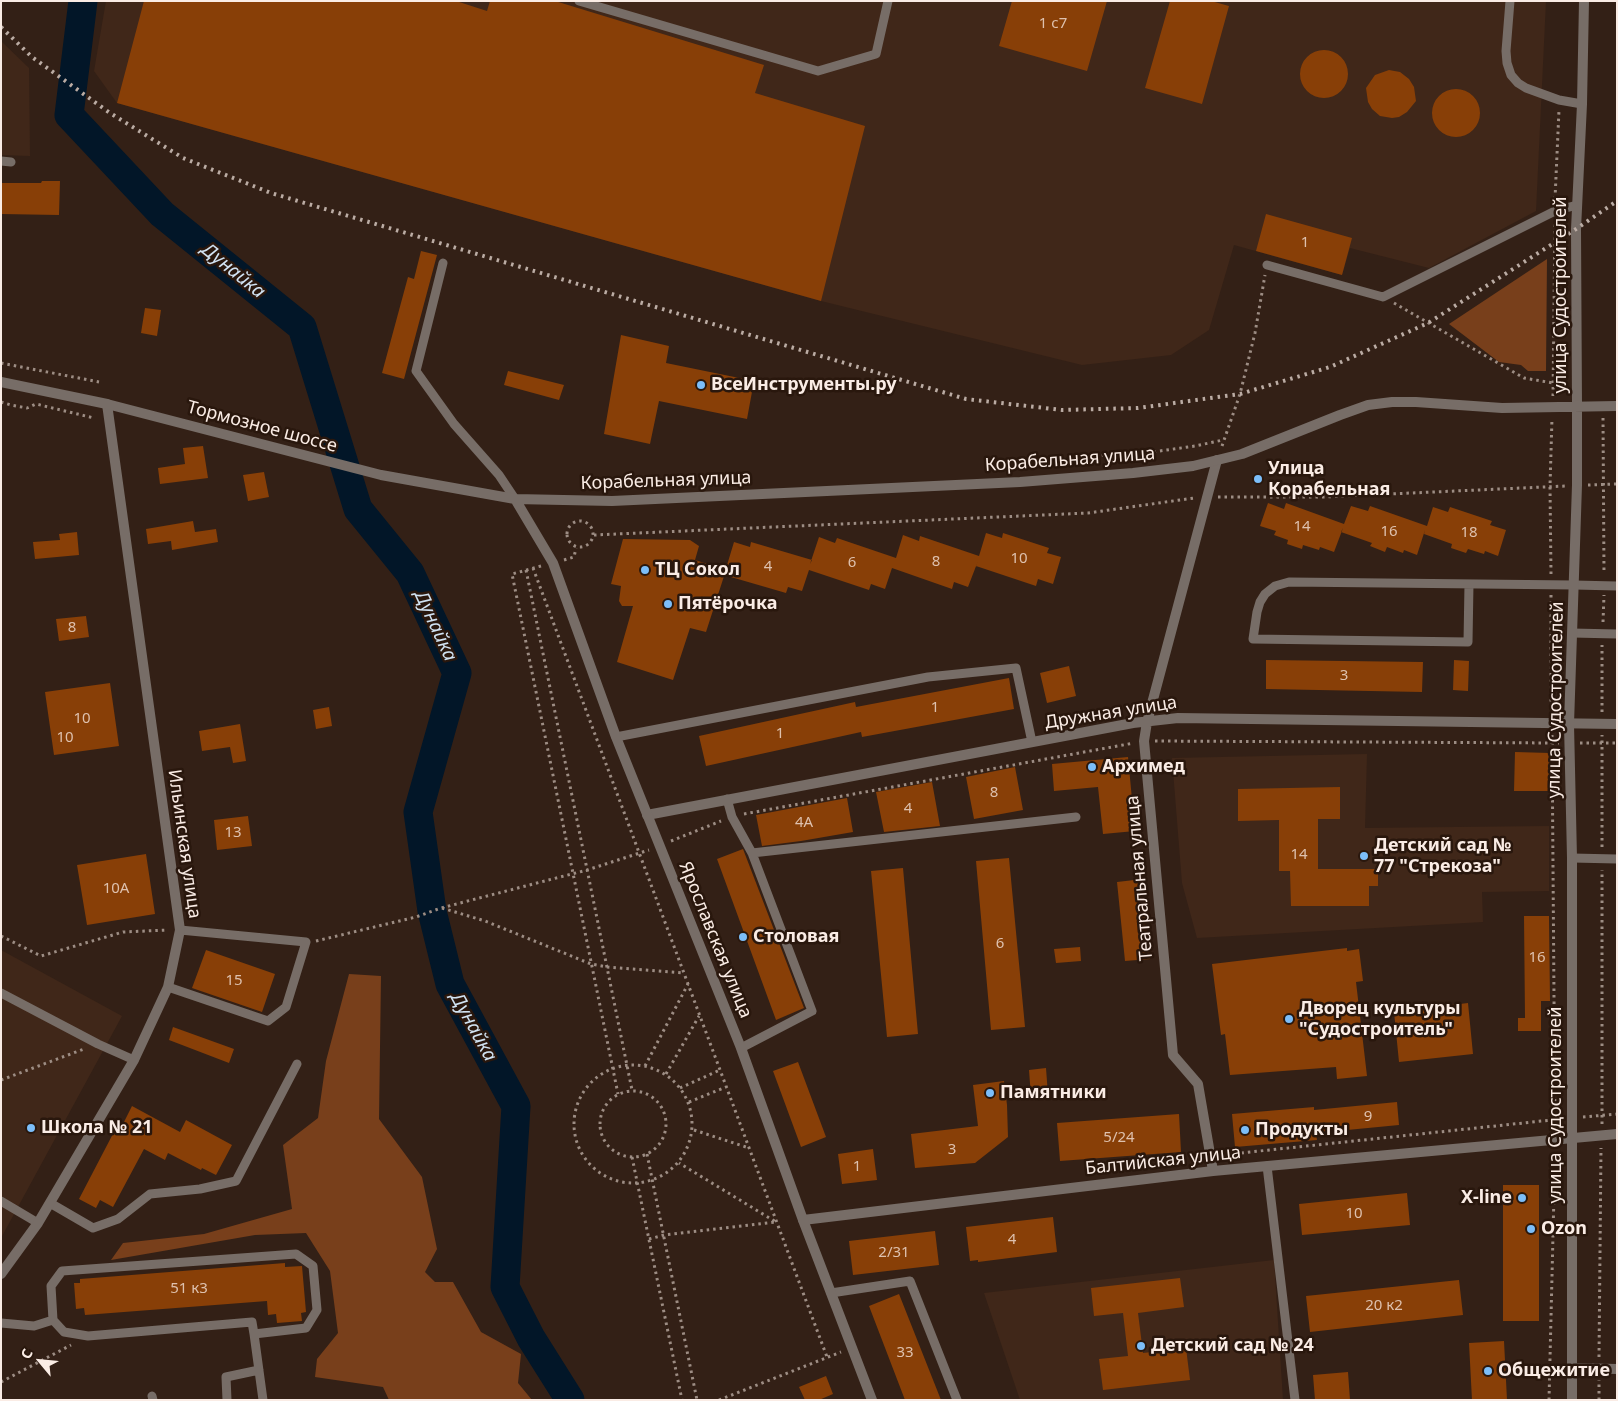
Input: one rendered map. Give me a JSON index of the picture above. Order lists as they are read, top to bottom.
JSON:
{
  "streets": {
    "street": [
      "улица Судостроителей",
      "Тормозное шоссе",
      "Корабельная улица",
      "Дружная улица",
      "Ильинская улица",
      "Театральная улица",
      "Ярославская улица",
      "Балтийская улица"
    ]
  },
  "crossings": [
    ["улица Судостроителей", "Корабельная улица"],
    ["улица Судостроителей", "Дружная улица"],
    ["улица Судостроителей", "Балтийская улица"],
    ["Тормозное шоссе", "Корабельная улица"],
    ["Тормозное шоссе", "Ильинская улица"],
    ["Тормозное шоссе", "Ярославская улица"],
    ["Корабельная улица", "Театральная улица"],
    ["Корабельная улица", "Ярославская улица"],
    ["Дружная улица", "Театральная улица"],
    ["Дружная улица", "Ярославская улица"],
    ["Театральная улица", "Балтийская улица"],
    ["Ярославская улица", "Балтийская улица"]
  ],
  "water": ["Дунайка"],
  "places": [
    "ВсеИнструменты.ру",
    "Улица Корабельная",
    "ТЦ Сокол",
    "Пятёрочка",
    "Архимед",
    "Детский сад № 77 \"Стрекоза\"",
    "Столовая",
    "Дворец культуры \"Судостроитель\"",
    "Памятники",
    "Школа № 21",
    "Продукты",
    "X-line",
    "Ozon",
    "Детский сад № 24",
    "Общежитие"
  ],
  "house_numbers": [
    "1 с7",
    "1",
    "14",
    "16",
    "18",
    "10",
    "8",
    "6",
    "4",
    "8",
    "3",
    "1",
    "10",
    "1",
    "10",
    "8",
    "4",
    "4А",
    "13",
    "14",
    "10А",
    "6",
    "16",
    "15",
    "9",
    "5/24",
    "3",
    "1",
    "10",
    "4",
    "2/31",
    "51 к3",
    "20 к2",
    "33"
  ],
  "north": "top left"
}
